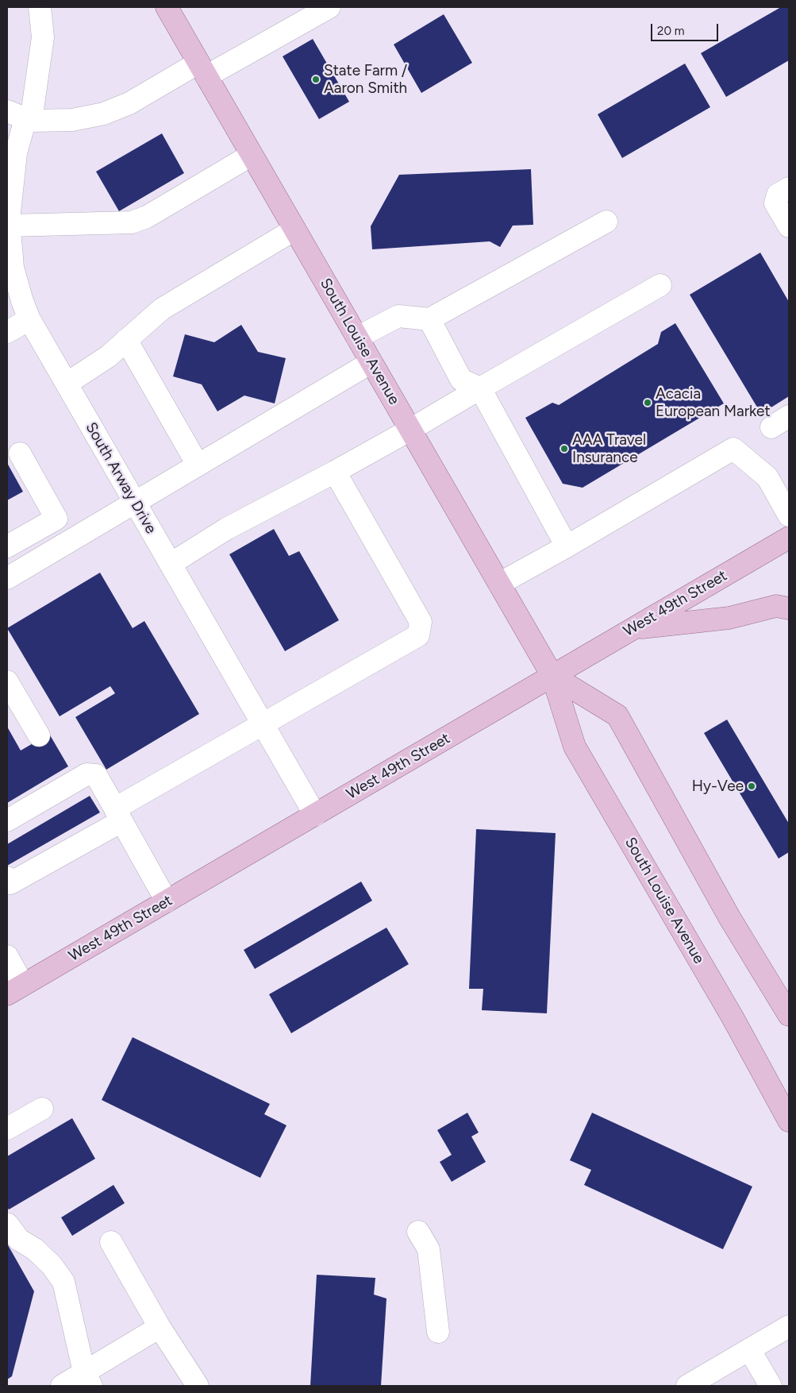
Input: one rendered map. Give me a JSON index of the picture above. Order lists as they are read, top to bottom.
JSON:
{
  "streets": {
    "main road": ["South Louise Avenue", "West 49th Street"],
    "street": ["South Arway Drive"]
  },
  "crossings": [
    ["South Louise Avenue", "West 49th Street"],
    ["South Arway Drive", "West 49th Street"]
  ],
  "places": [
    "State Farm / Aaron Smith",
    "Acacia European Market",
    "AAA Travel Insurance",
    "Hy-Vee"
  ],
  "scale_bar": "20 m"
}
